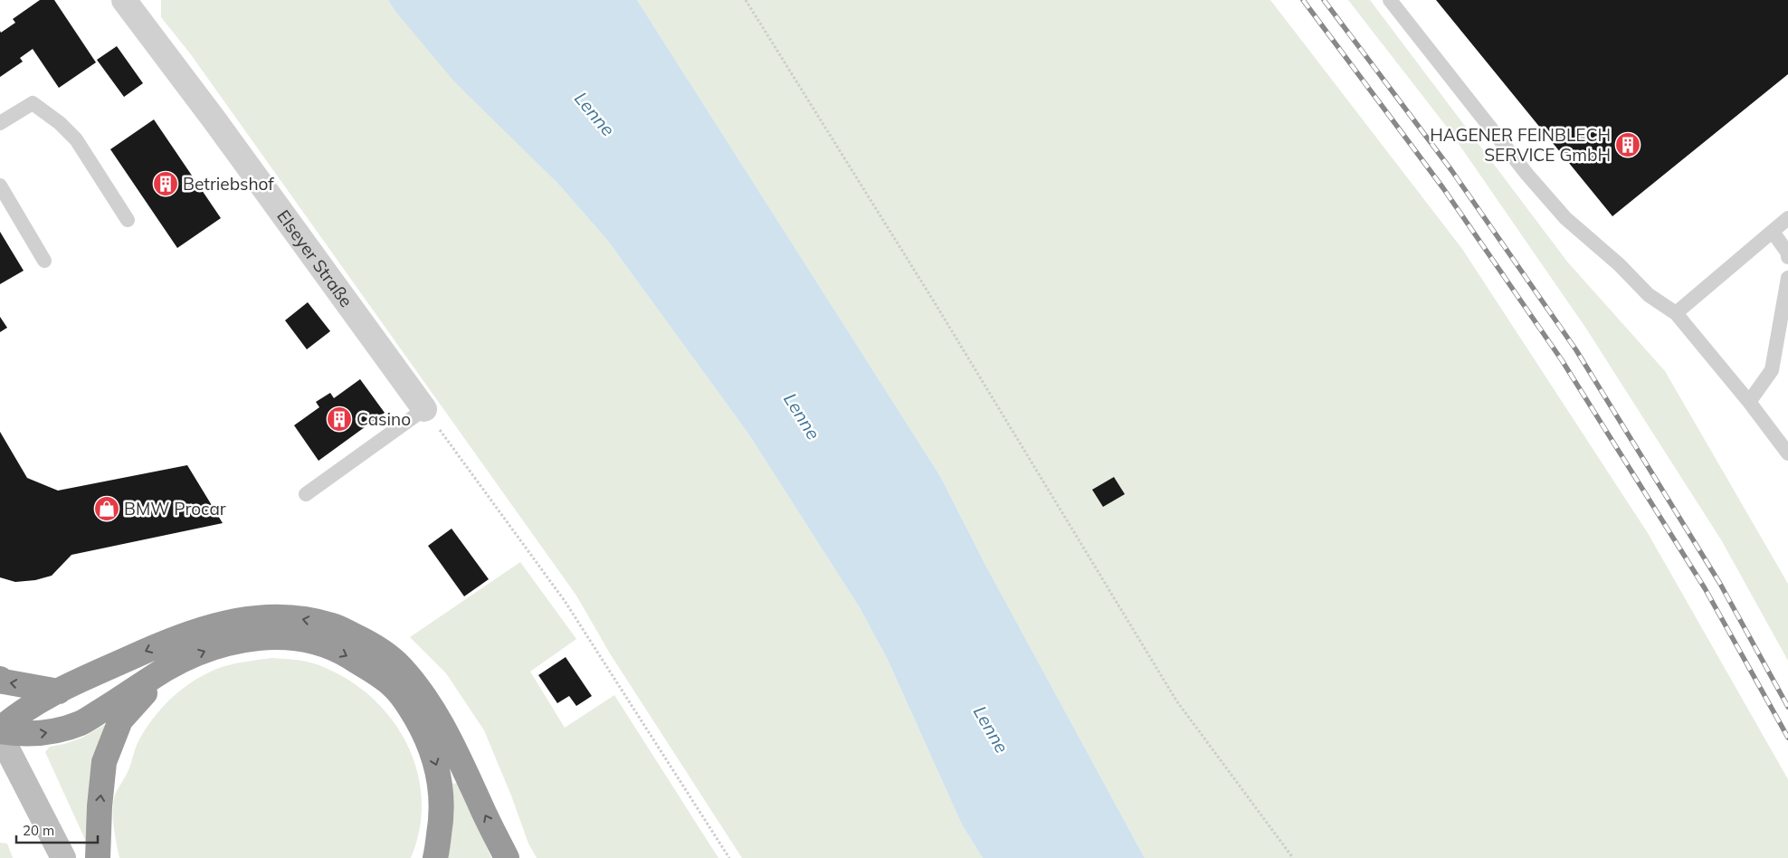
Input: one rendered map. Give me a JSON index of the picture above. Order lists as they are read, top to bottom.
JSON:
{
  "streets": {
    "street": ["Elseyer Straße"]
  },
  "water": ["Lenne"],
  "places": {
    "building": ["HAGENER FEINBLECH SERVICE GmbH", "Betriebshof", "Casino"],
    "shop": ["BMW Procar"]
  },
  "scale_bar": "20 m"
}
